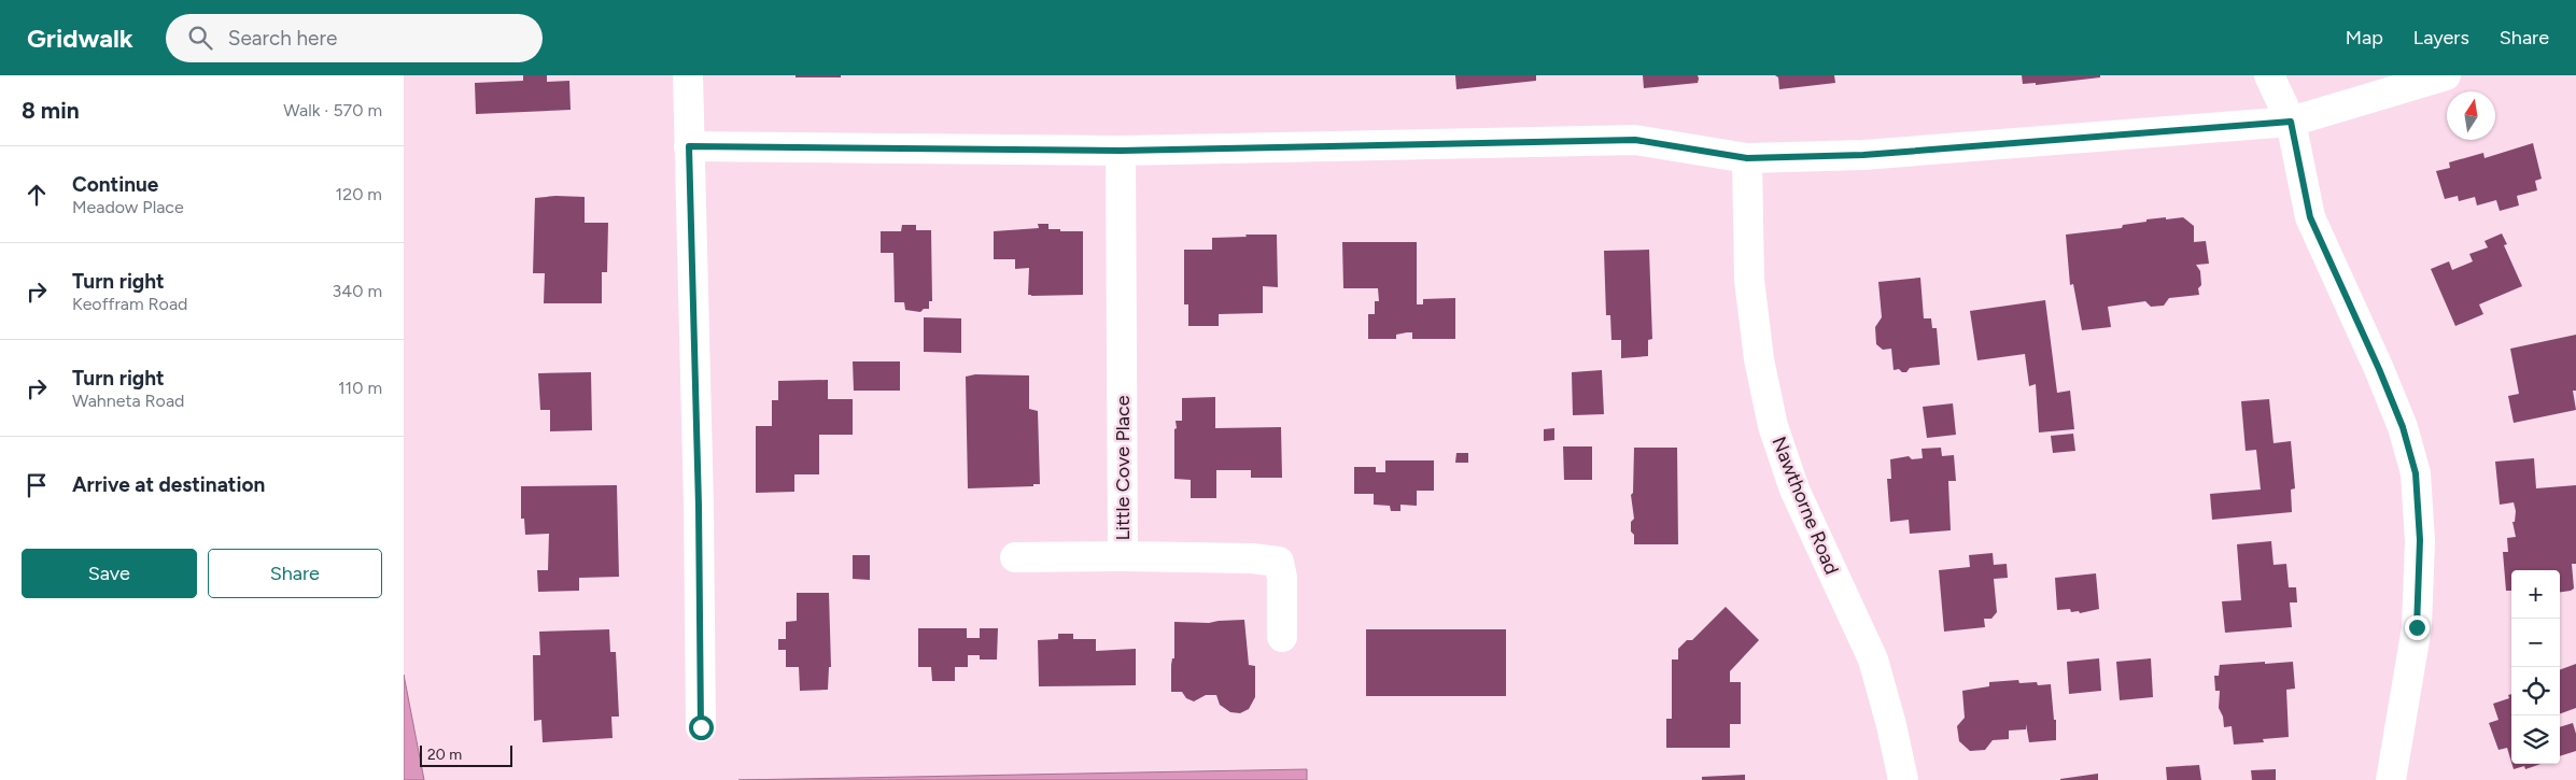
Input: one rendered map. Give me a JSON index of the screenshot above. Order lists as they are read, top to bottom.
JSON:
{
  "streets": {
    "street": ["Little Cove Place", "Nawthorne Road"]
  },
  "scale_bar": "20 m",
  "north": "top",
  "page": {
    "header": "Gridwalk",
    "search": "Search here",
    "nav": ["Map", "Layers", "Share"],
    "heading": ["8 min", "Walk · 570 m"],
    "list": [
      ["Continue", "Meadow Place", "120 m"],
      ["Turn right", "Keoffram Road", "340 m"],
      ["Turn right", "Wahneta Road", "110 m"],
      "Arrive at destination"
    ],
    "buttons": ["Save", "Share"],
    "map_buttons": ["+", "−"],
    "scale": "20 m"
  }
}
